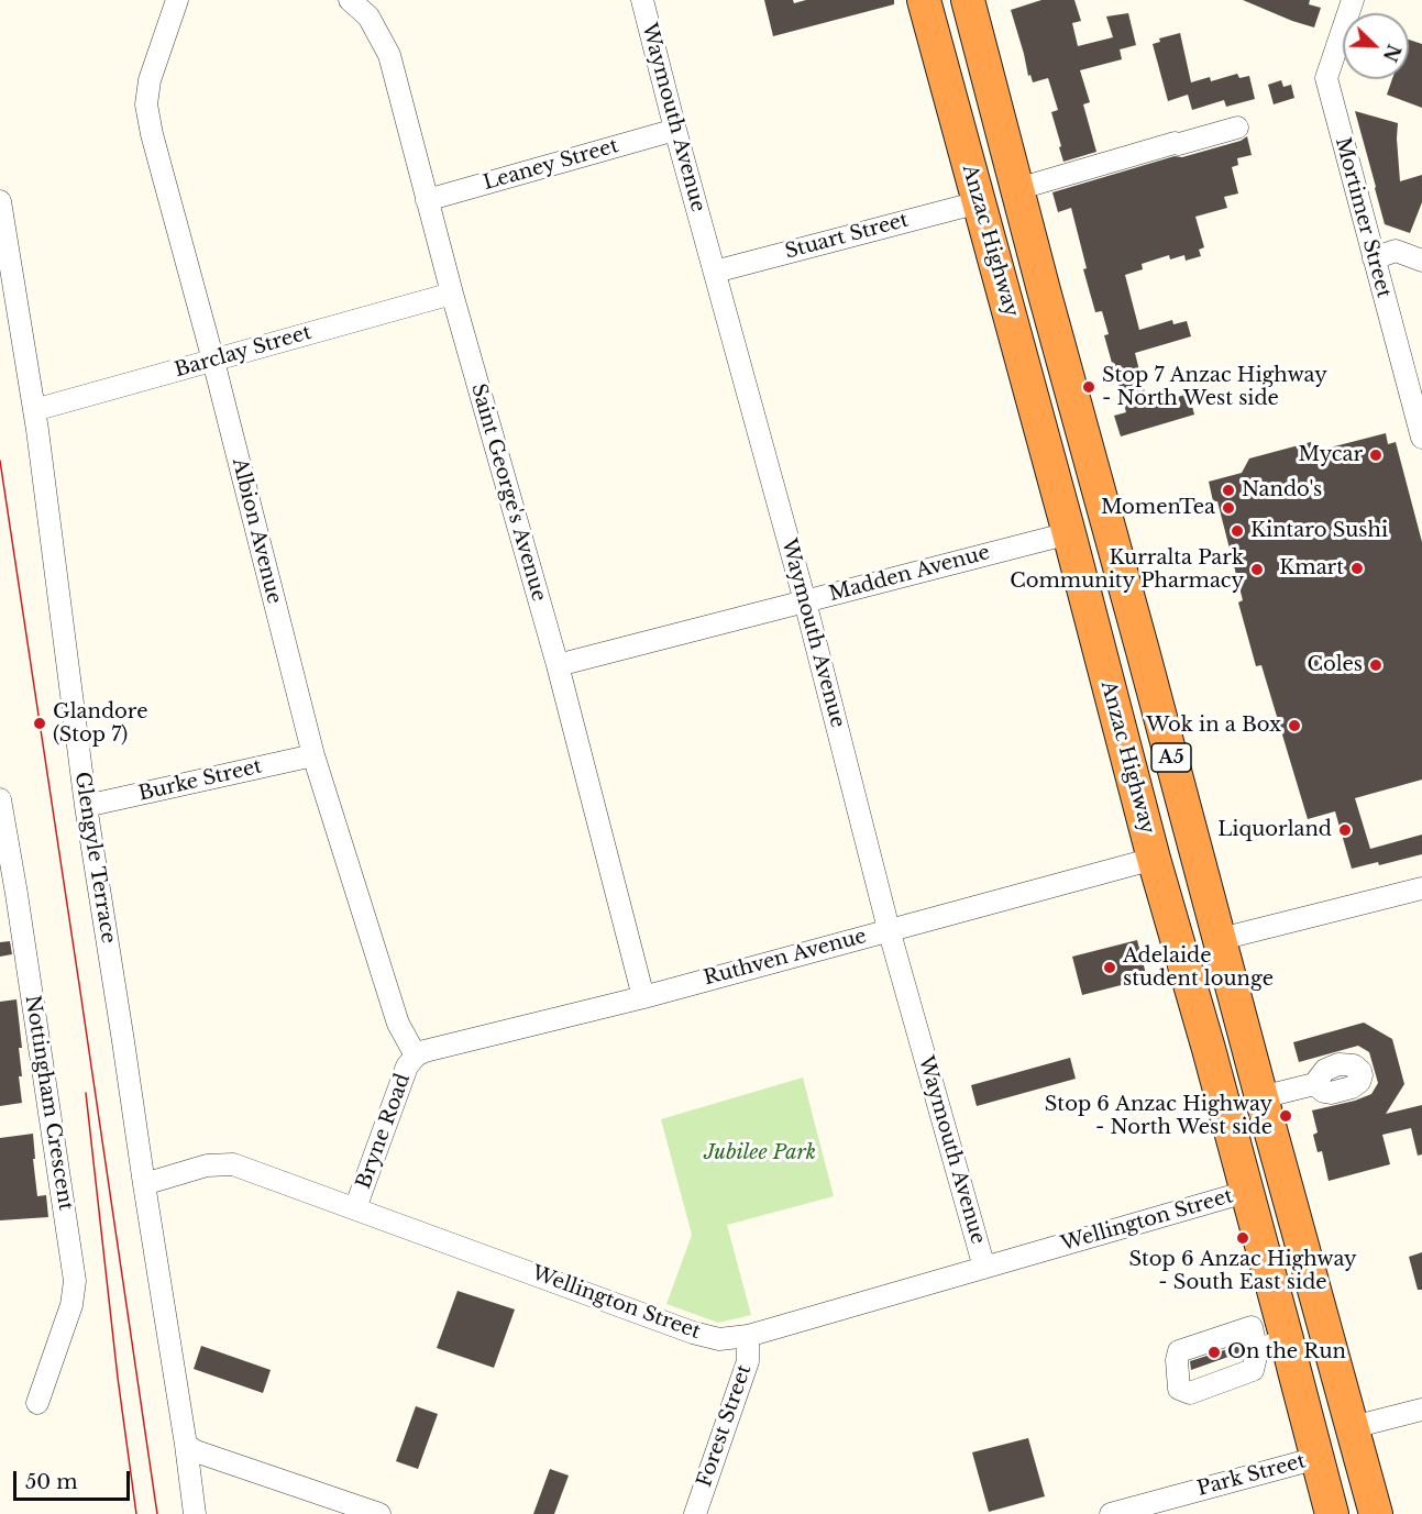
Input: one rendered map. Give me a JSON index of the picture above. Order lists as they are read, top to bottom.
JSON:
{
  "streets": {
    "highway": ["Anzac Highway", "A5"],
    "street": [
      "Waymouth Avenue",
      "Leaney Street",
      "Mortimer Street",
      "Stuart Street",
      "Barclay Street",
      "Saint George's Avenue",
      "Albion Avenue",
      "Madden Avenue",
      "Burke Street",
      "Glengyle Terrace",
      "Ruthven Avenue",
      "Nottingham Crescent",
      "Bryne Road",
      "Wellington Street",
      "Forest Street",
      "Park Street"
    ]
  },
  "crossings": [
    ["Waymouth Avenue", "Leaney Street"],
    ["Waymouth Avenue", "Stuart Street"],
    ["Waymouth Avenue", "Madden Avenue"],
    ["Waymouth Avenue", "Ruthven Avenue"],
    ["Waymouth Avenue", "Wellington Street"],
    ["Leaney Street", "Saint George's Avenue"],
    ["Stuart Street", "Anzac Highway"],
    ["Anzac Highway", "Madden Avenue"],
    ["Anzac Highway", "Ruthven Avenue"],
    ["Anzac Highway", "Wellington Street"],
    ["Anzac Highway", "Park Street"],
    ["Barclay Street", "Saint George's Avenue"],
    ["Barclay Street", "Albion Avenue"],
    ["Barclay Street", "Glengyle Terrace"],
    ["Saint George's Avenue", "Madden Avenue"],
    ["Saint George's Avenue", "Ruthven Avenue"],
    ["Albion Avenue", "Burke Street"],
    ["Albion Avenue", "Ruthven Avenue"],
    ["Albion Avenue", "Bryne Road"],
    ["Burke Street", "Glengyle Terrace"],
    ["Glengyle Terrace", "Wellington Street"],
    ["Ruthven Avenue", "Bryne Road"],
    ["Bryne Road", "Wellington Street"],
    ["Wellington Street", "Forest Street"]
  ],
  "parks": ["Jubilee Park"],
  "places": [
    "Stop 7 Anzac Highway - North West side",
    "Mycar",
    "Nando's",
    "MomenTea",
    "Kintaro Sushi",
    "Kmart",
    "Kurralta Park Community Pharmacy",
    "Coles",
    "Glandore (Stop 7)",
    "Wok in a Box",
    "Liquorland",
    "Adelaide student lounge",
    "Stop 6 Anzac Highway - North West side",
    "Stop 6 Anzac Highway - South East side",
    "On the Run"
  ],
  "scale_bar": "50 m",
  "north": "bottom right"
}
